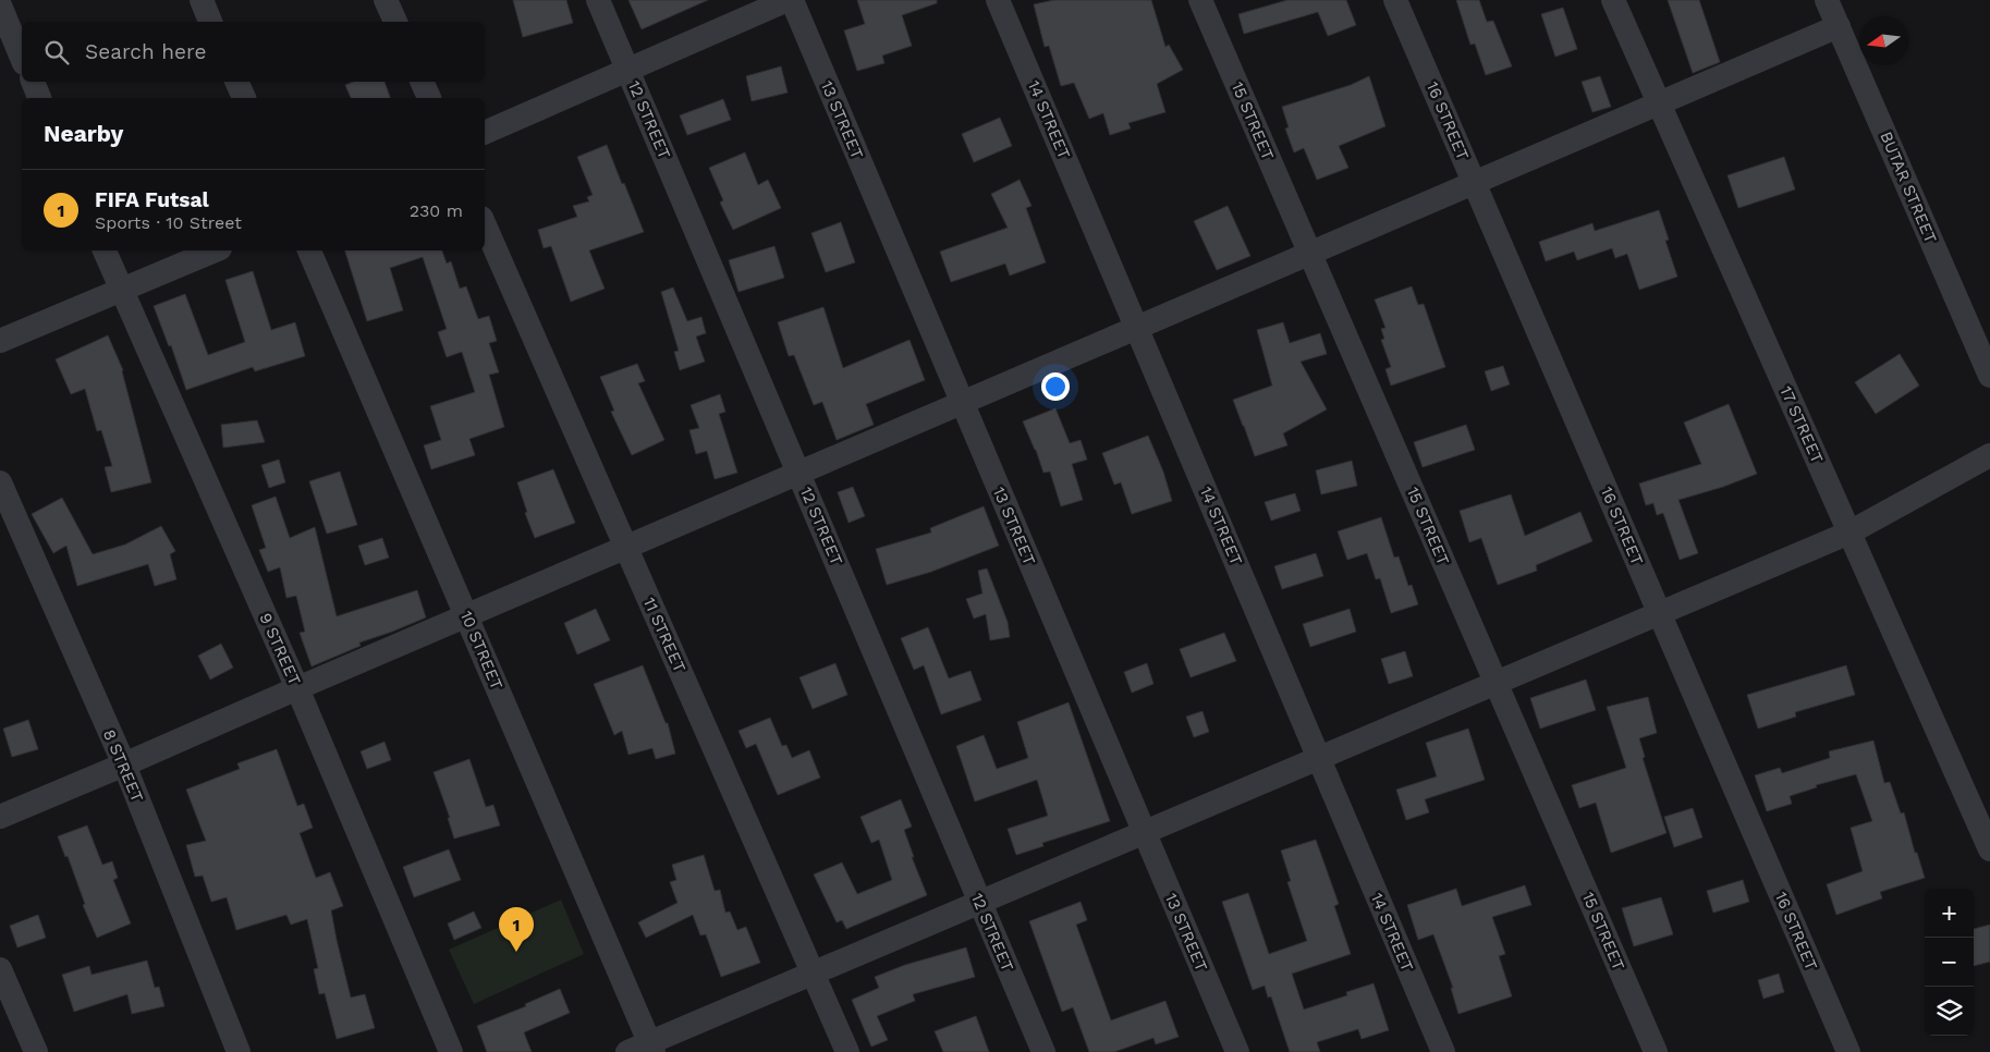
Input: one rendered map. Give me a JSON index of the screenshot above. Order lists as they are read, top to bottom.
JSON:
{
  "streets": {
    "street": [
      "12 STREET",
      "13 STREET",
      "14 STREET",
      "15 STREET",
      "16 STREET",
      "BUTAR STREET",
      "17 STREET",
      "11 STREET",
      "9 STREET",
      "10 STREET",
      "8 STREET"
    ]
  },
  "north": "left",
  "page": {
    "search": "Search here",
    "heading": "Nearby",
    "list": [
      {
        "mark": "1",
        "name": "FIFA Futsal",
        "note": "Sports · 10 Street",
        "value": "230 m"
      }
    ],
    "map_buttons": ["+", "−"],
    "pins": "1"
  }
}
